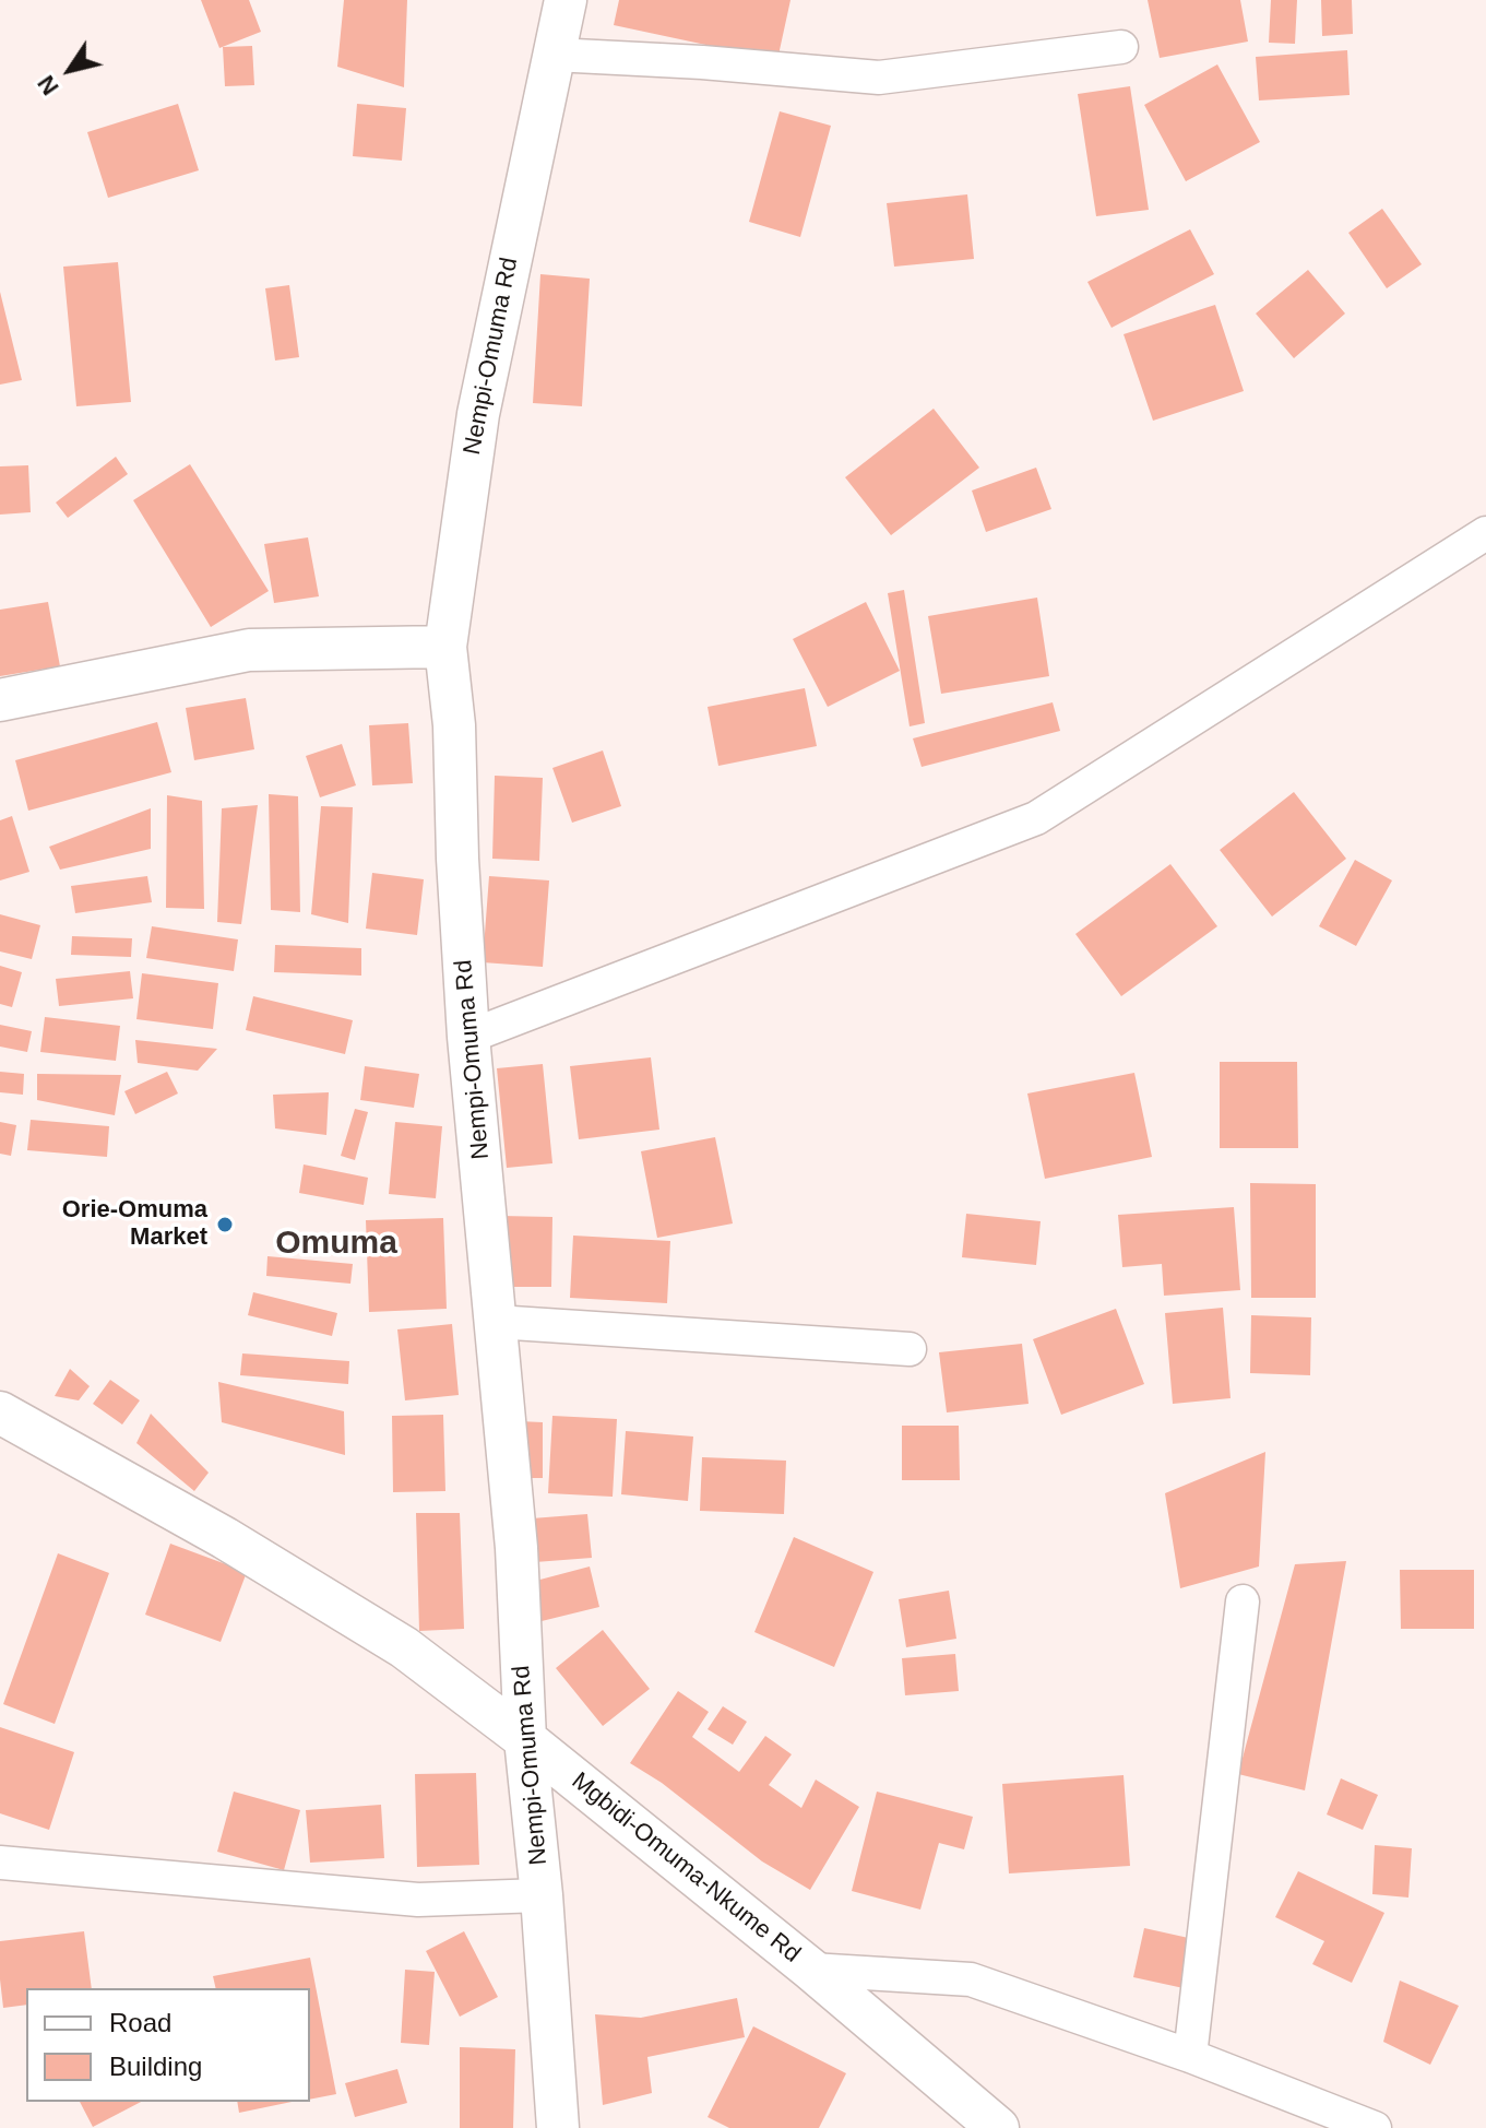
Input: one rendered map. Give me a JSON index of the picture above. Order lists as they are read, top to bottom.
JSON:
{
  "streets": {
    "street": ["Nempi-Omuma Rd", "Mgbidi-Omuma-Nkume Rd"]
  },
  "crossings": [
    ["Nempi-Omuma Rd", "Mgbidi-Omuma-Nkume Rd"]
  ],
  "districts": ["Omuma"],
  "places": ["Orie-Omuma Market"],
  "legend": ["Road", "Building"],
  "north": "bottom left"
}
